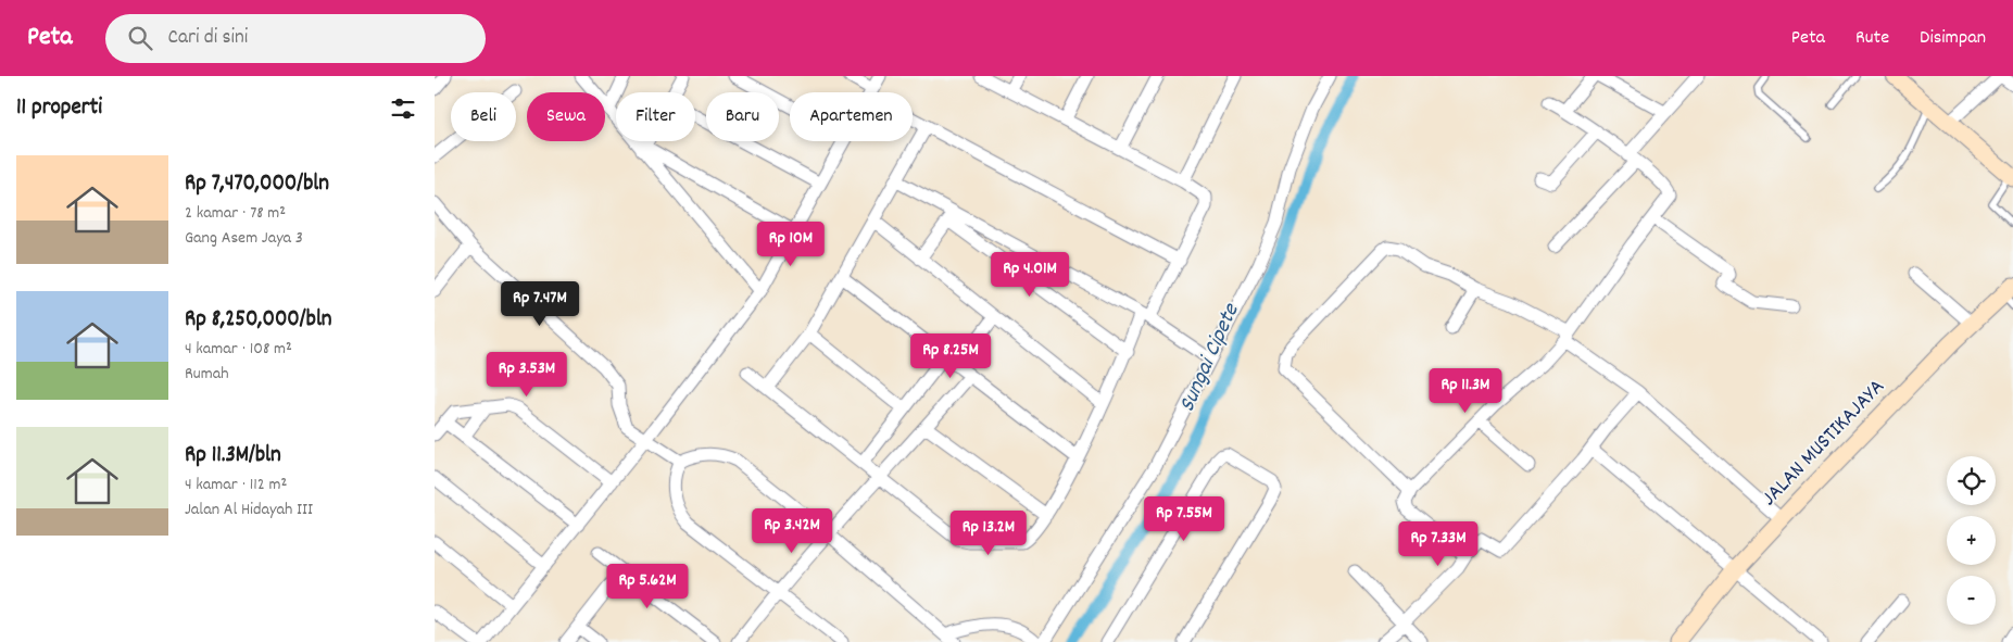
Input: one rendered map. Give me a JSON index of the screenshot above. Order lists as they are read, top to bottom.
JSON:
{
  "streets": {
    "main road": ["JALAN MUSTIKAJAYA"]
  },
  "water": ["Sungai Cipete"],
  "page": {
    "header": "Peta",
    "search": "Cari di sini",
    "nav": ["Peta", "Rute", "Disimpan"],
    "heading": "11 properti",
    "chip": [
      "Beli",
      "Sewa",
      "Filter",
      "Baru",
      "Apartemen"
    ],
    "list": [
      {
        "name": "Rp 7,470,000/bln",
        "note": "2 kamar · 78 m² · Gang Asem Jaya 3"
      },
      {
        "name": "Rp 8,250,000/bln",
        "note": "4 kamar · 108 m² · Rumah"
      },
      {
        "name": "Rp 11.3M/bln",
        "note": "4 kamar · 112 m² · Jalan Al Hidayah III"
      }
    ],
    "price": [
      "Rp 10M",
      "Rp 4.01M",
      "Rp 7.47M",
      "Rp 8.25M",
      "Rp 3.53M",
      "Rp 11.3M",
      "Rp 7.55M",
      "Rp 3.42M",
      "Rp 13.2M",
      "Rp 7.33M",
      "Rp 5.62M"
    ],
    "map_buttons": ["+", "−"]
  }
}
